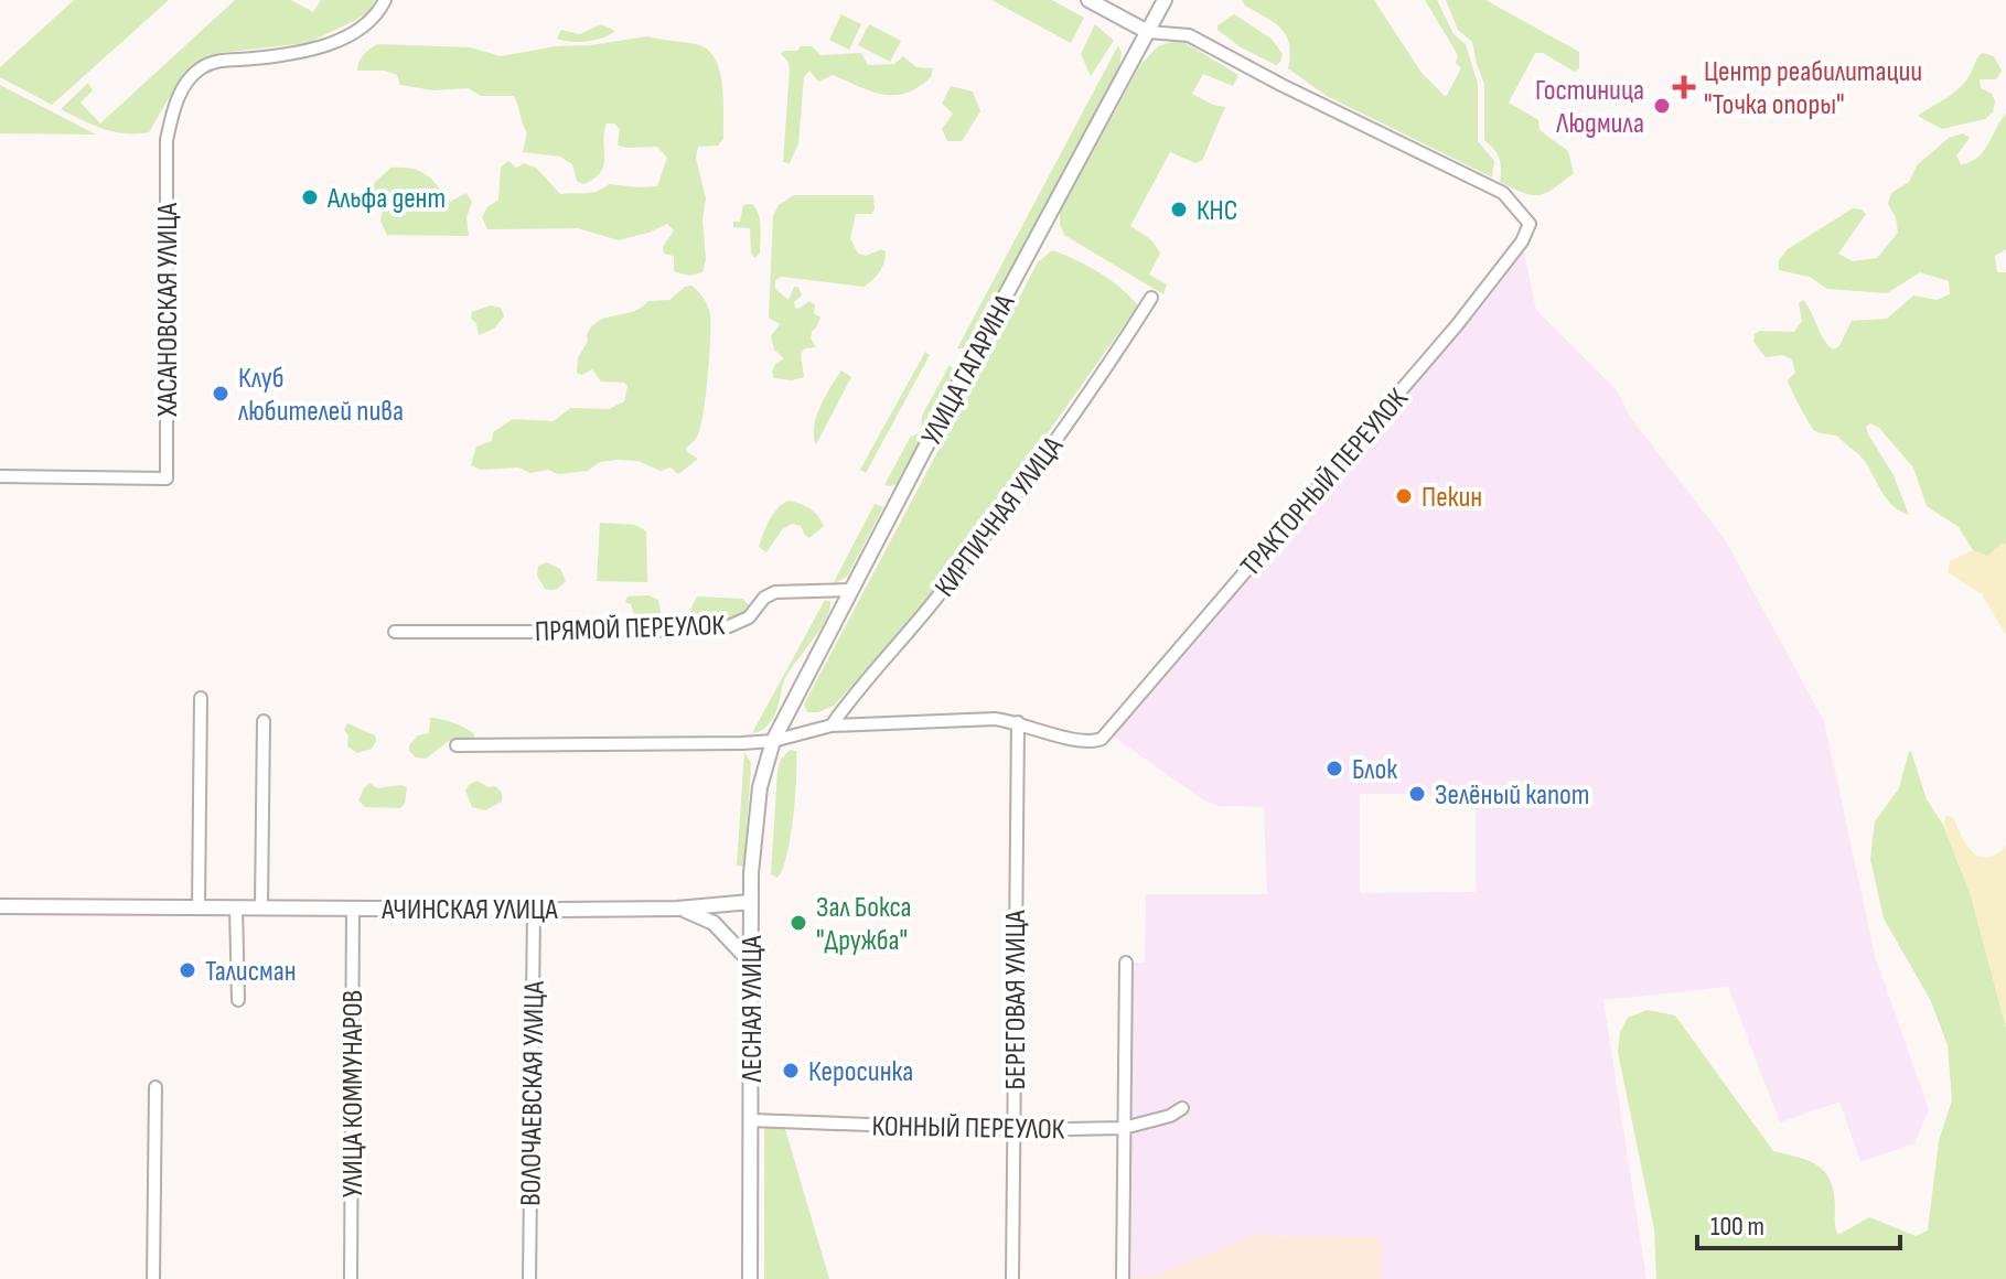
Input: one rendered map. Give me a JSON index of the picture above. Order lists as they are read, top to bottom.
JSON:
{
  "streets": {
    "street": [
      "ХАСАНОВСКАЯ УЛИЦА",
      "УЛИЦА ГАГАРИНА",
      "ТРАКТОРНЫЙ ПЕРЕУЛОК",
      "КИРПИЧНАЯ УЛИЦА",
      "ПРЯМОЙ ПЕРЕУЛОК",
      "АЧИНСКАЯ УЛИЦА",
      "БЕРЕГОВАЯ УЛИЦА",
      "ЛЕСНАЯ УЛИЦА",
      "УЛИЦА КОММУНАРОВ",
      "ВОЛОЧАЕВСКАЯ УЛИЦА",
      "КОННЫЙ ПЕРЕУЛОК"
    ]
  },
  "crossings": [
    ["УЛИЦА ГАГАРИНА", "ТРАКТОРНЫЙ ПЕРЕУЛОК"],
    ["УЛИЦА ГАГАРИНА", "ПРЯМОЙ ПЕРЕУЛОК"],
    ["УЛИЦА ГАГАРИНА", "ЛЕСНАЯ УЛИЦА"],
    ["ТРАКТОРНЫЙ ПЕРЕУЛОК", "БЕРЕГОВАЯ УЛИЦА"],
    ["АЧИНСКАЯ УЛИЦА", "ЛЕСНАЯ УЛИЦА"],
    ["АЧИНСКАЯ УЛИЦА", "УЛИЦА КОММУНАРОВ"],
    ["АЧИНСКАЯ УЛИЦА", "ВОЛОЧАЕВСКАЯ УЛИЦА"],
    ["БЕРЕГОВАЯ УЛИЦА", "КОННЫЙ ПЕРЕУЛОК"],
    ["ЛЕСНАЯ УЛИЦА", "КОННЫЙ ПЕРЕУЛОК"]
  ],
  "places": {
    "health": ["Центр реабилитации \"Точка опоры\""],
    "other": [
      "Гостиница Людмила",
      "Альфа дент",
      "КНС",
      "Клуб любителей пива",
      "Пекин",
      "Блок",
      "Зелёный капот",
      "Зал Бокса \"Дружба\"",
      "Талисман",
      "Керосинка"
    ]
  },
  "scale_bar": "100 m"
}
